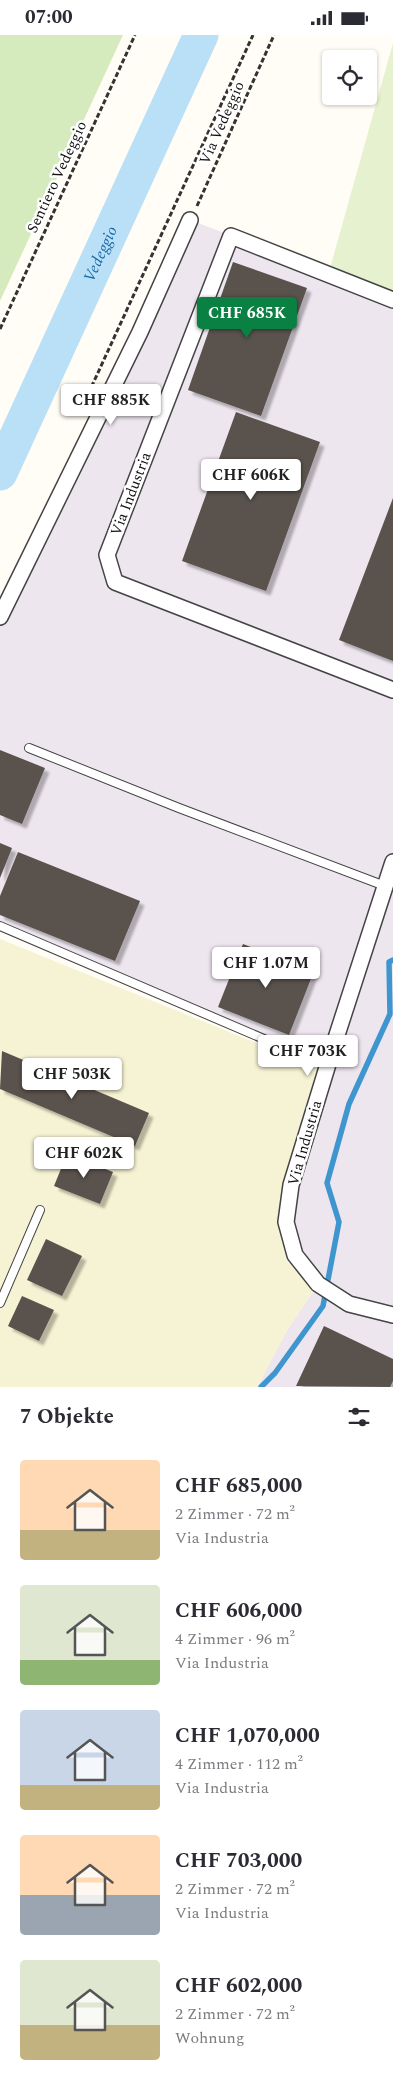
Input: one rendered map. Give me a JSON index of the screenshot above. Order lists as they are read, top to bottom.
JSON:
{
  "streets": {
    "street": ["Via Industria"],
    "path": ["Via Vedeggio", "Sentiero Vedeggio"]
  },
  "water": ["Vedeggio"],
  "page": {
    "status": "07:00",
    "price": [
      "CHF 685K",
      "CHF 885K",
      "CHF 606K",
      "CHF 1.07M",
      "CHF 703K",
      "CHF 503K",
      "CHF 602K"
    ],
    "heading": "7 Objekte",
    "list": [
      {
        "name": "CHF 685,000",
        "note": "2 Zimmer · 72 m² · Via Industria"
      },
      {
        "name": "CHF 606,000",
        "note": "4 Zimmer · 96 m² · Via Industria"
      },
      {
        "name": "CHF 1,070,000",
        "note": "4 Zimmer · 112 m² · Via Industria"
      },
      {
        "name": "CHF 703,000",
        "note": "2 Zimmer · 72 m² · Via Industria"
      },
      {
        "name": "CHF 602,000",
        "note": "2 Zimmer · 72 m² · Wohnung"
      }
    ]
  }
}
